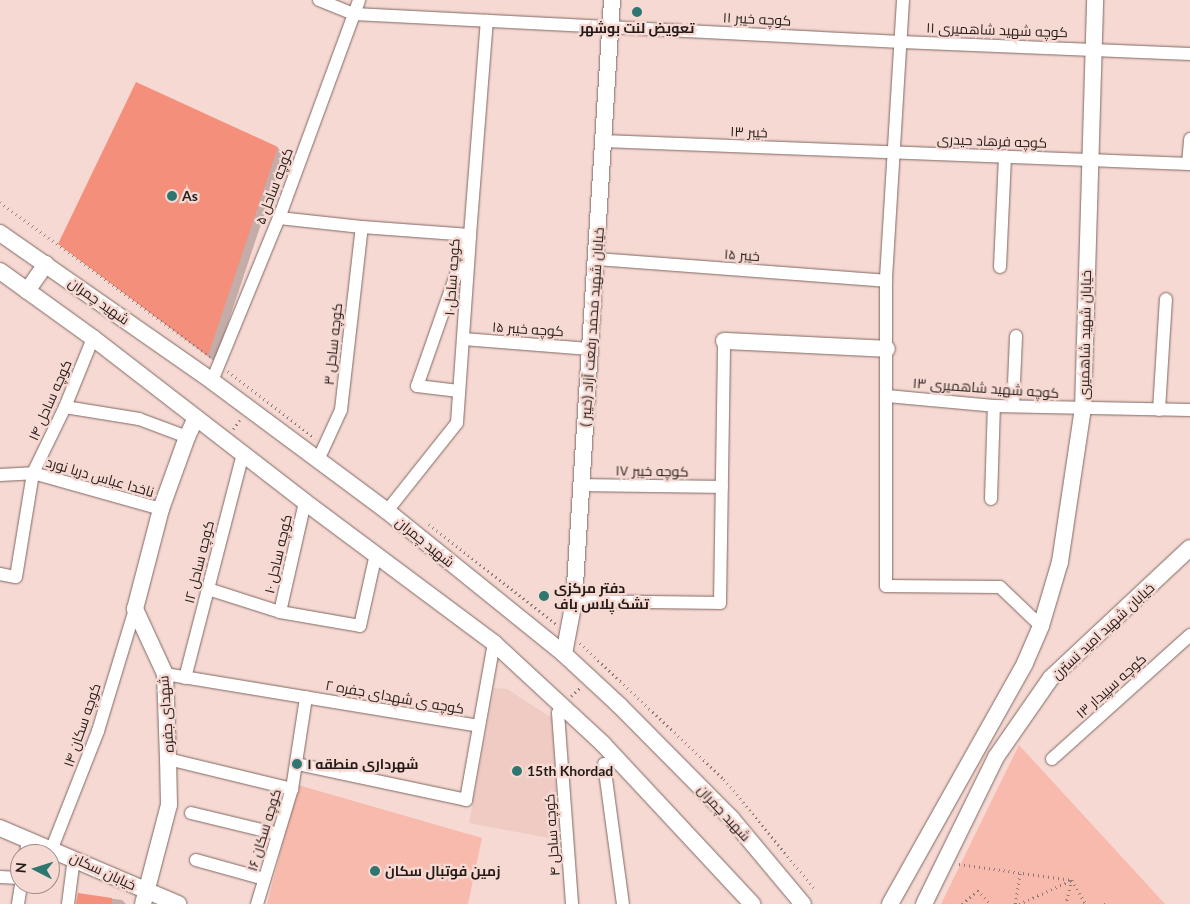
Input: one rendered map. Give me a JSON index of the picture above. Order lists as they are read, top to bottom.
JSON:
{
  "streets": {
    "street": [
      "کوچه خیبر ۱۱",
      "کوچه شهید شاهمیری ۱۱",
      "خیبر ۱۳",
      "کوچه فرهاد حیدری",
      "کوچه ساحل ۵",
      "خیبر ۱۵",
      "کوچه ساحل ۱",
      "شهید چمران",
      "( خیبر) خیابان شهید محمد رفعت آزاد",
      "کوچه خیبر ۱۵",
      "خیابان شهید شاهمیری",
      "کوچه ساحل ۳",
      "کوچه شهید شاهمیری ۱۳",
      "کوچه ساحل ۱۴",
      "کوچه خیبر ۱۷",
      "ناخدا عباس دریا نورد",
      "کوچه ساحل ۱۰",
      "کوچه ساحل ۱۲",
      "خیابان شهید امید نسترن",
      "کوچه سپیدار ۱۳",
      "کوچه ی شهدای جفره ۲",
      "شهدای جفره",
      "کوچه سکان ۱۴",
      "کوچه سکان ۱۶",
      "کوچه ساحل ۴",
      "خیابان سکان"
    ]
  },
  "crossings": [
    ["کوچه خیبر ۱۱", "کوچه شهید شاهمیری ۱۱"],
    ["کوچه خیبر ۱۱", "کوچه ساحل ۵"],
    ["کوچه خیبر ۱۱", "کوچه ساحل ۱"],
    ["کوچه خیبر ۱۱", "( خیبر) خیابان شهید محمد رفعت آزاد"],
    ["کوچه شهید شاهمیری ۱۱", "خیابان شهید شاهمیری"],
    ["خیبر ۱۳", "کوچه فرهاد حیدری"],
    ["خیبر ۱۳", "( خیبر) خیابان شهید محمد رفعت آزاد"],
    ["کوچه فرهاد حیدری", "خیابان شهید شاهمیری"],
    ["کوچه ساحل ۵", "شهید چمران"],
    ["خیبر ۱۵", "( خیبر) خیابان شهید محمد رفعت آزاد"],
    ["کوچه ساحل ۱", "شهید چمران"],
    ["کوچه ساحل ۱", "کوچه خیبر ۱۵"],
    ["شهید چمران", "( خیبر) خیابان شهید محمد رفعت آزاد"],
    ["شهید چمران", "کوچه ساحل ۳"],
    ["( خیبر) خیابان شهید محمد رفعت آزاد", "کوچه خیبر ۱۵"],
    ["( خیبر) خیابان شهید محمد رفعت آزاد", "کوچه خیبر ۱۷"],
    ["خیابان شهید شاهمیری", "کوچه شهید شاهمیری ۱۳"],
    ["کوچه ساحل ۱۴", "ناخدا عباس دریا نورد"],
    ["کوچه ساحل ۱۲", "کوچه ی شهدای جفره ۲"],
    ["کوچه ی شهدای جفره ۲", "شهدای جفره"],
    ["کوچه ی شهدای جفره ۲", "کوچه سکان ۱۶"],
    ["شهدای جفره", "کوچه سکان ۱۴"],
    ["شهدای جفره", "خیابان سکان"]
  ],
  "places": [
    "تعویض لنت بوشهر",
    "As",
    "دفتر مرکزی تشک پلاس باف",
    "شهرداری منطقه ١",
    "15th Khordad",
    "زمین فوتبال سکان"
  ],
  "north": "left"
}
